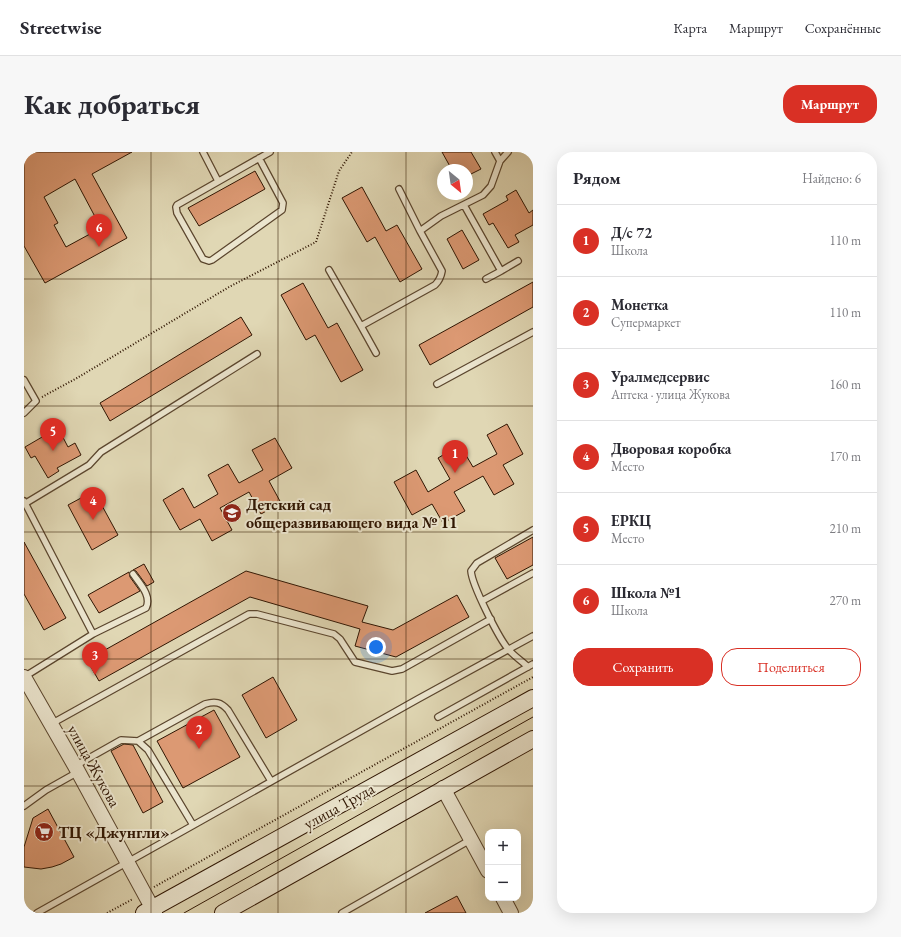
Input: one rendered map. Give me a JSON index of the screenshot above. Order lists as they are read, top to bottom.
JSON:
{
  "streets": {
    "main road": ["улица Труда"],
    "street": ["улица Жукова"]
  },
  "crossings": [
    ["улица Жукова", "улица Труда"]
  ],
  "places": {
    "school or university": ["Детский сад общеразвивающего вида № 11"],
    "supermarket": ["ТЦ «Джунгли»"]
  },
  "north": "bottom right",
  "page": {
    "header": "Streetwise",
    "nav": ["Карта", "Маршрут", "Сохранённые"],
    "buttons": [
      "Маршрут",
      ["Сохранить", "Поделиться"]
    ],
    "title": "Как добраться",
    "heading": ["Рядом", "Найдено: 6"],
    "list": [
      {
        "mark": "1",
        "name": "Д/с 72",
        "note": "Школа",
        "value": "110 m"
      },
      {
        "mark": "2",
        "name": "Монетка",
        "note": "Супермаркет",
        "value": "110 m"
      },
      {
        "mark": "3",
        "name": "Уралмедсервис",
        "note": "Аптека · улица Жукова",
        "value": "160 m"
      },
      {
        "mark": "4",
        "name": "Дворовая коробка",
        "note": "Место",
        "value": "170 m"
      },
      {
        "mark": "5",
        "name": "ЕРКЦ",
        "note": "Место",
        "value": "210 m"
      },
      {
        "mark": "6",
        "name": "Школа №1",
        "note": "Школа",
        "value": "270 m"
      }
    ],
    "pins": [
      "6",
      "5",
      "1",
      "4",
      "3",
      "2"
    ],
    "map_buttons": ["+", "−"]
  }
}
